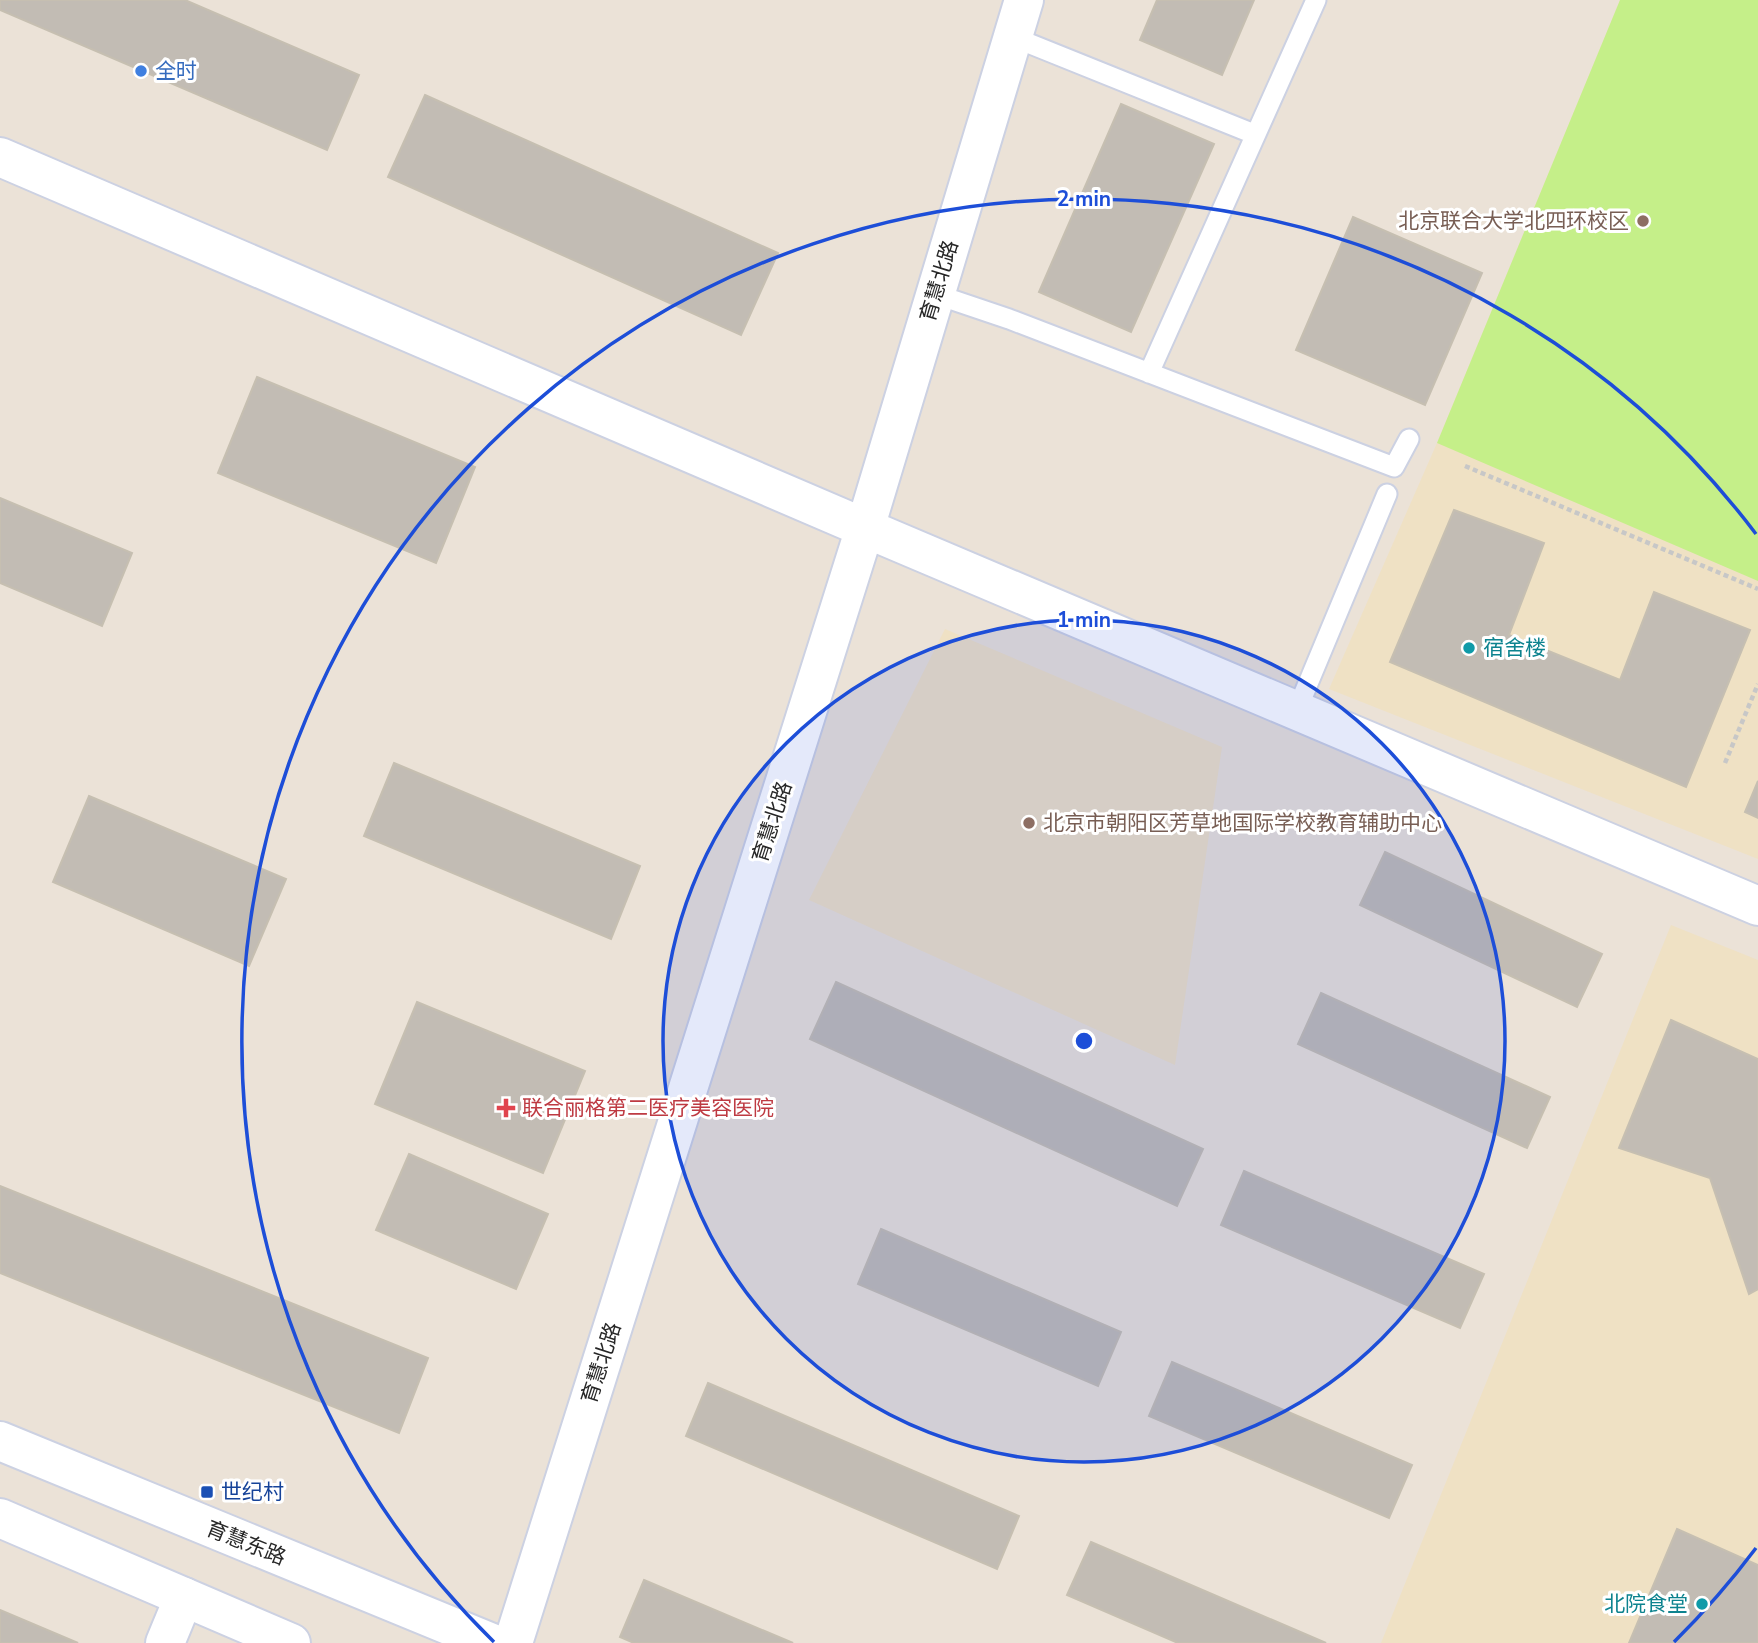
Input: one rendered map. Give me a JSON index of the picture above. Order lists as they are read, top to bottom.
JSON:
{
  "streets": {
    "street": ["育慧北路", "育慧东路"]
  },
  "places": {
    "other": [
      "全时",
      "北京联合大学北四环校区",
      "宿舍楼",
      "北京市朝阳区芳草地国际学校教育辅助中心",
      "北院食堂"
    ],
    "health": ["联合丽格第二医疗美容医院"],
    "transit": ["世纪村"]
  },
  "rings": ["2 min", "1 min"]
}
